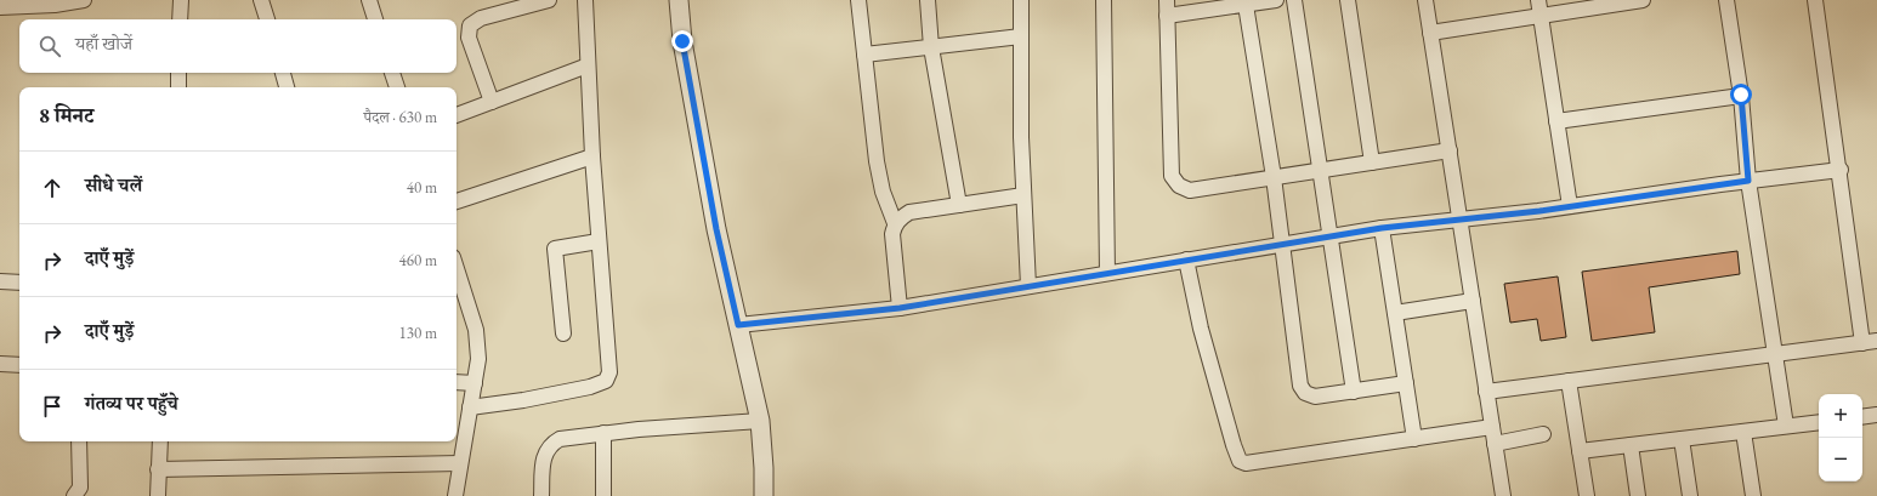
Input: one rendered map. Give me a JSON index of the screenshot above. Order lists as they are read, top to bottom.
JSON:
{
  "page": {
    "search": "यहाँ खोजें",
    "heading": ["8 मिनट", "पैदल · 630 m"],
    "list": [
      ["सीधे चलें", "40 m"],
      ["दाएँ मुड़ें", "460 m"],
      ["दाएँ मुड़ें", "130 m"],
      "गंतव्य पर पहुँचे"
    ],
    "map_buttons": ["+", "−"]
  }
}
